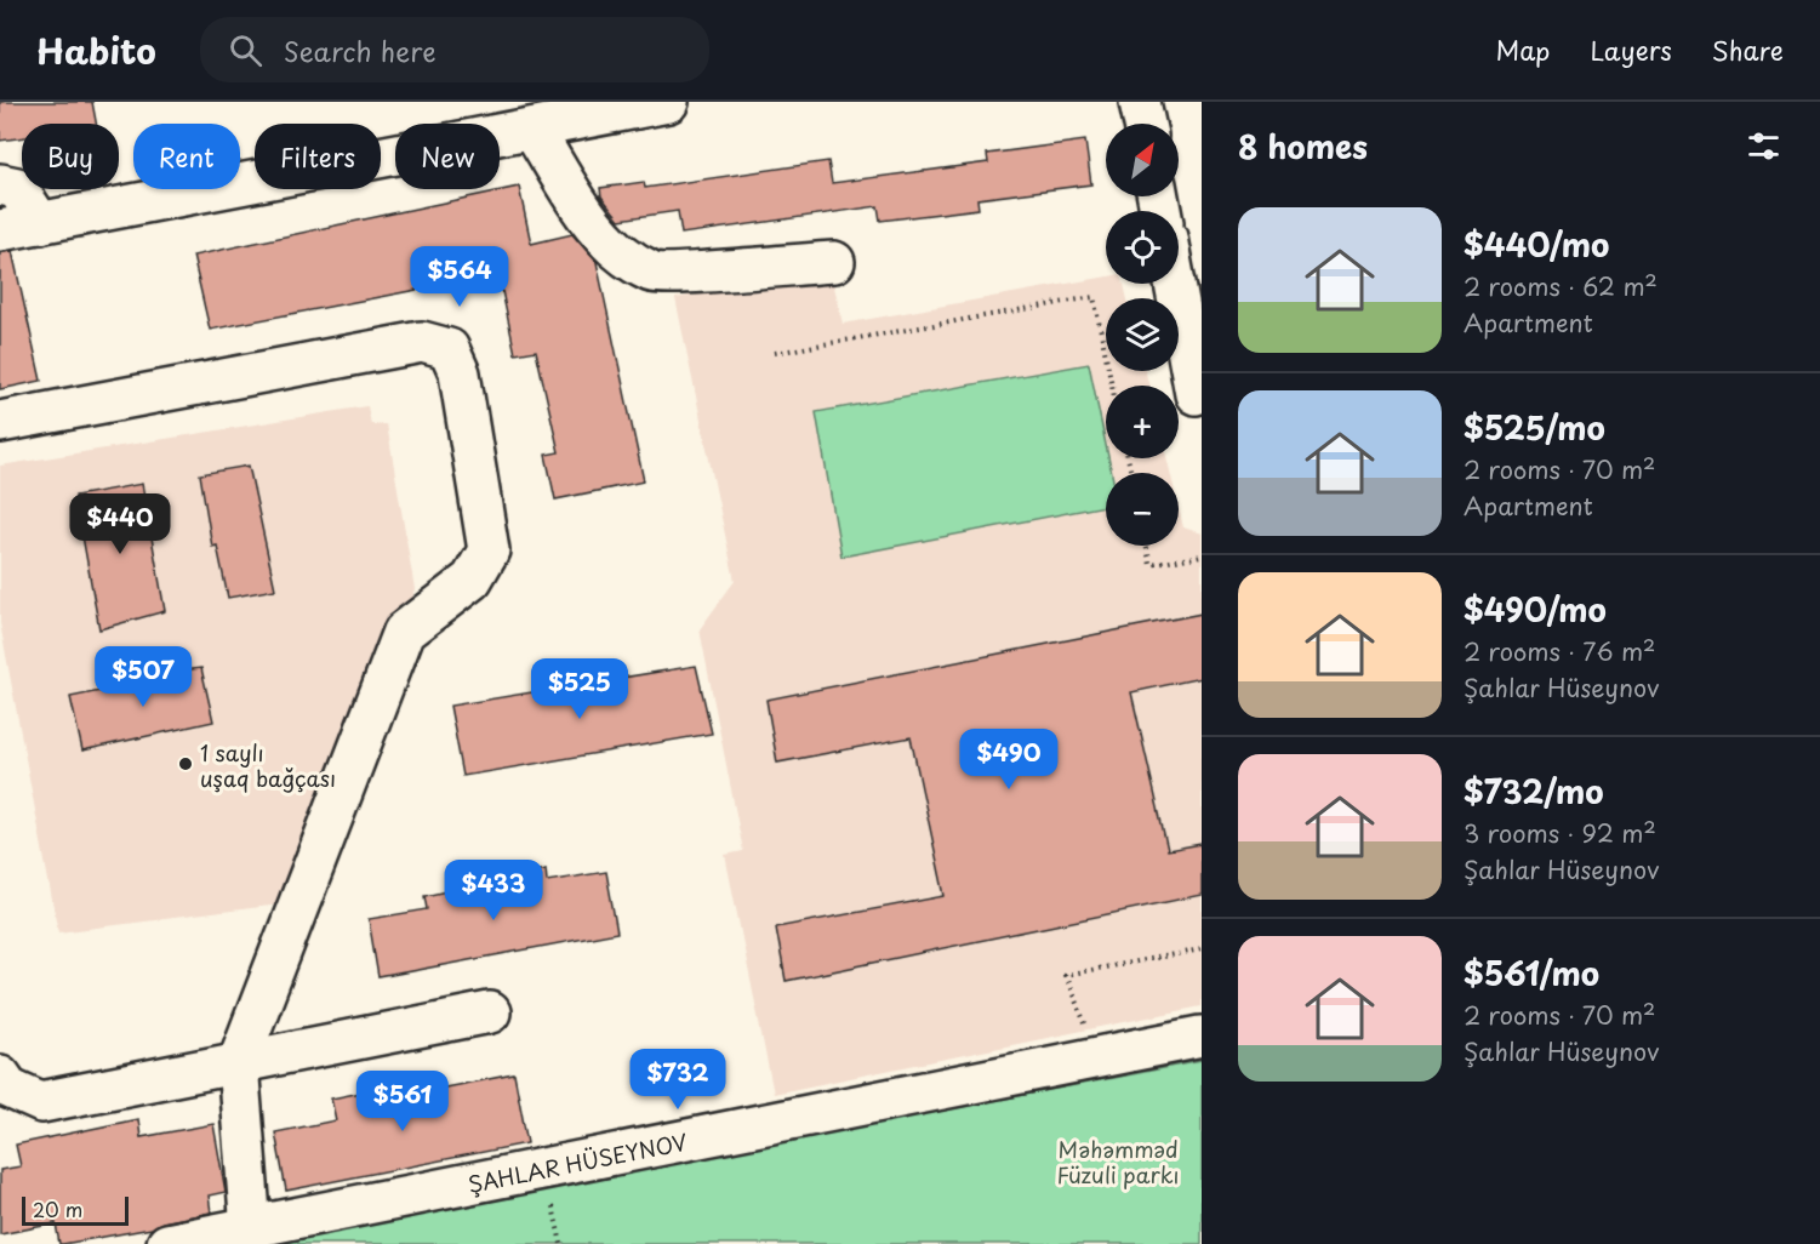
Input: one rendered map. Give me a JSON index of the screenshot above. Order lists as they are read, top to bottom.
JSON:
{
  "streets": {
    "street": ["ŞAHLAR HÜSEYNOV"]
  },
  "parks": ["Məhəmməd Füzuli parkı"],
  "places": ["1 saylı uşaq bağçası"],
  "scale_bar": "20 m",
  "north": "top right",
  "page": {
    "header": "Habito",
    "search": "Search here",
    "nav": ["Map", "Layers", "Share"],
    "heading": "8 homes",
    "map_buttons": ["+", "−"],
    "chip": [
      "Buy",
      "Rent",
      "Filters",
      "New"
    ],
    "list": [
      {
        "name": "$440/mo",
        "note": "2 rooms · 62 m² · Apartment"
      },
      {
        "name": "$525/mo",
        "note": "2 rooms · 70 m² · Apartment"
      },
      {
        "name": "$490/mo",
        "note": "2 rooms · 76 m² · Şahlar Hüseynov"
      },
      {
        "name": "$732/mo",
        "note": "3 rooms · 92 m² · Şahlar Hüseynov"
      },
      {
        "name": "$561/mo",
        "note": "2 rooms · 70 m² · Şahlar Hüseynov"
      }
    ],
    "price": [
      "$564",
      "$440",
      "$507",
      "$525",
      "$490",
      "$433",
      "$732",
      "$561"
    ],
    "scale": "20 m"
  }
}
